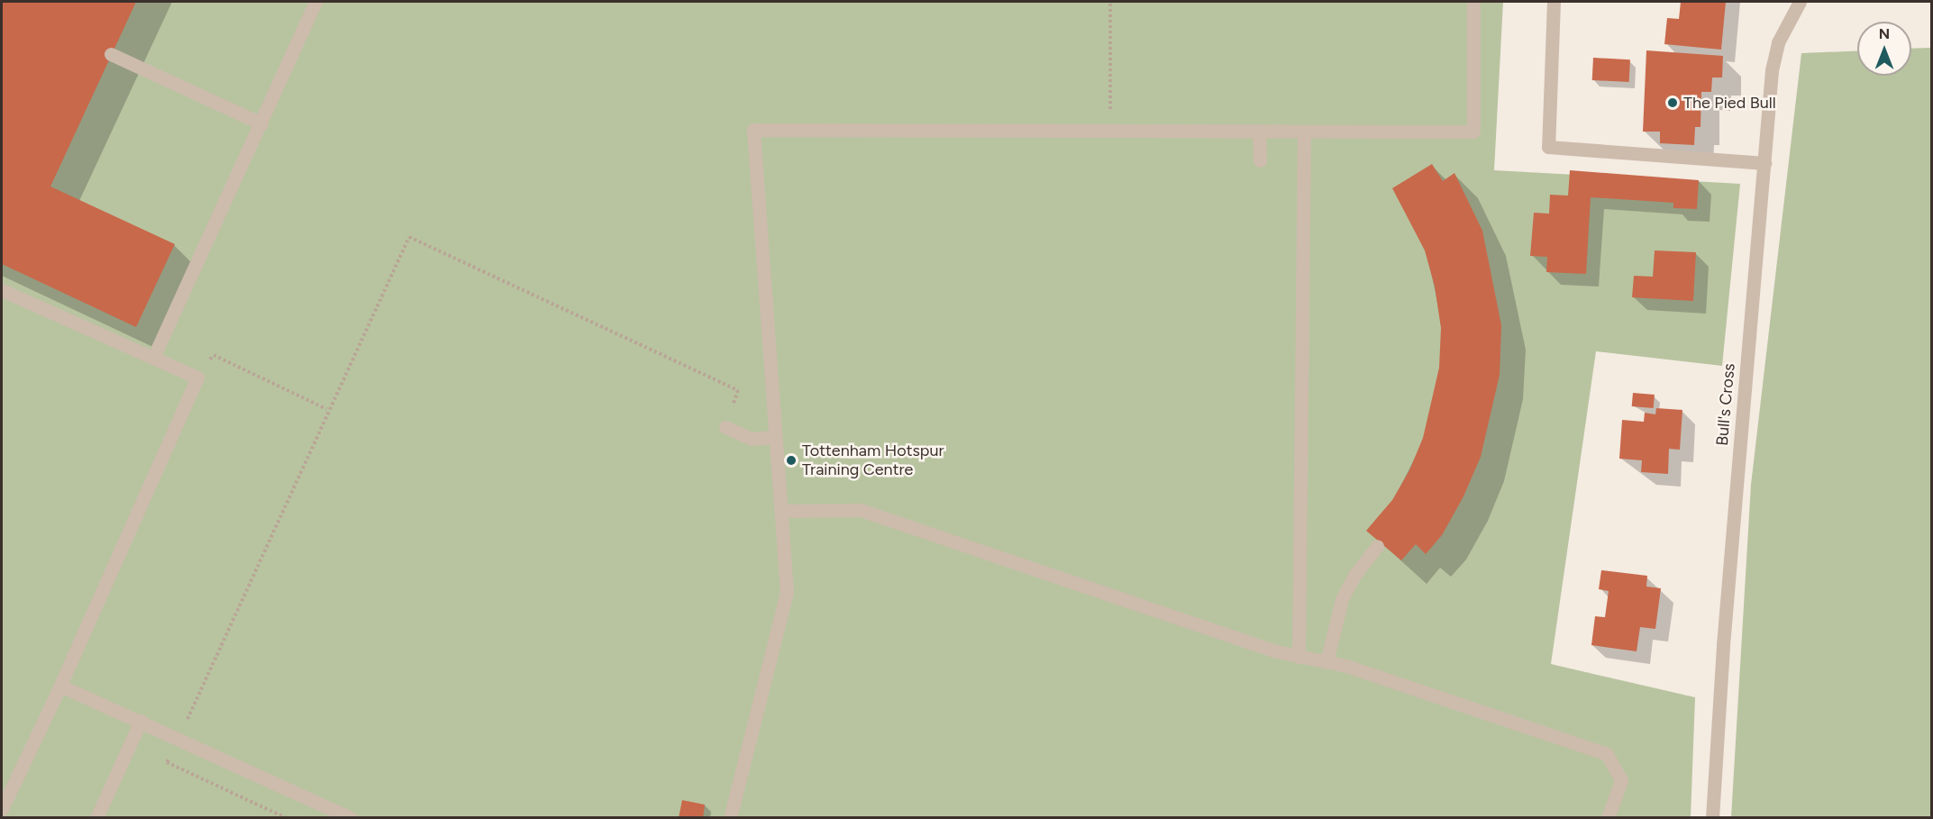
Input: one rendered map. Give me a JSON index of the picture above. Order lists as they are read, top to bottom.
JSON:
{
  "streets": {
    "street": ["Bull's Cross"]
  },
  "places": ["The Pied Bull", "Tottenham Hotspur Training Centre"],
  "north": "top"
}
